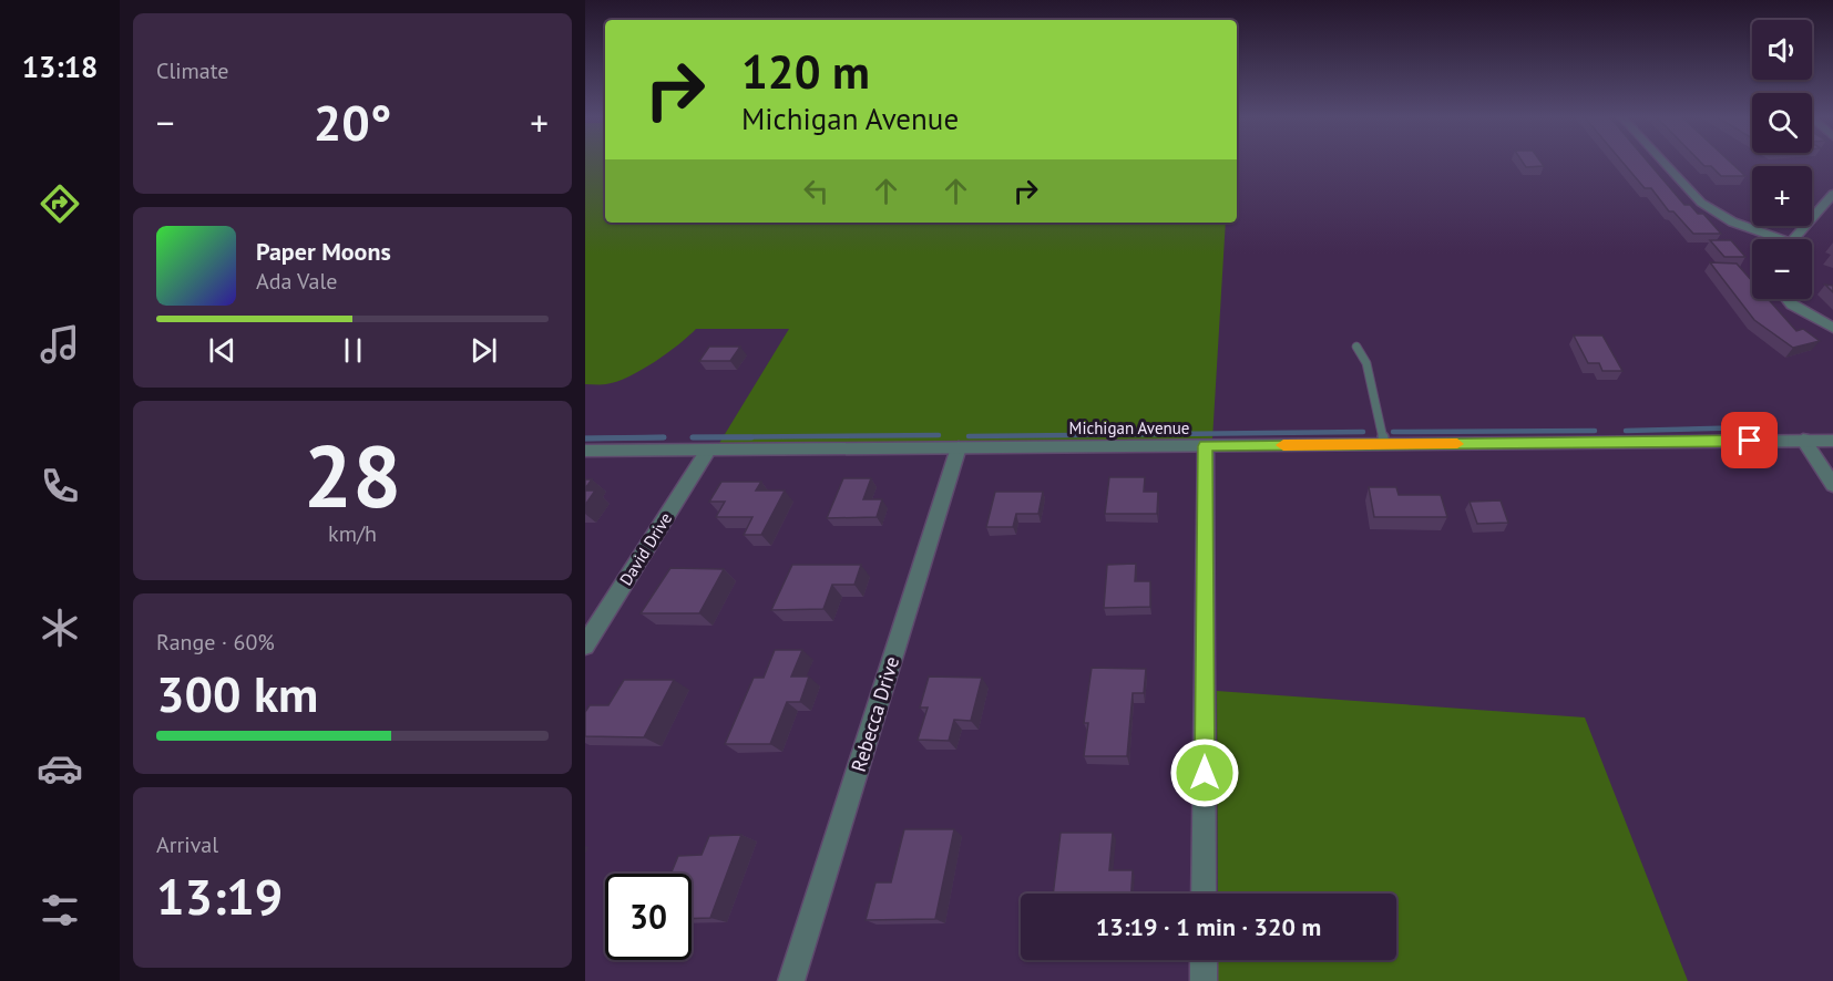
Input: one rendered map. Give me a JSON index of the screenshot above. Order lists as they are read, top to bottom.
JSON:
{
  "streets": {
    "street": ["Michigan Avenue", "David Drive", "Rebecca Drive"]
  },
  "crossings": [
    ["Michigan Avenue", "David Drive"],
    ["Michigan Avenue", "Rebecca Drive"]
  ],
  "page": {
    "tabs": "13:18",
    "tile": [
      "Climate",
      ["28", "km/h"],
      ["Range · 60%", "300 km"],
      ["Arrival", "13:19"]
    ],
    "map_buttons": ["+", "−"],
    "turn": ["120 m", "Michigan Avenue"],
    "heat": ["−", "20°", "+"],
    "song": ["Paper Moons", "Ada Vale"],
    "limit": "30",
    "trip": "13:19 · 1 min · 320 m"
  }
}
